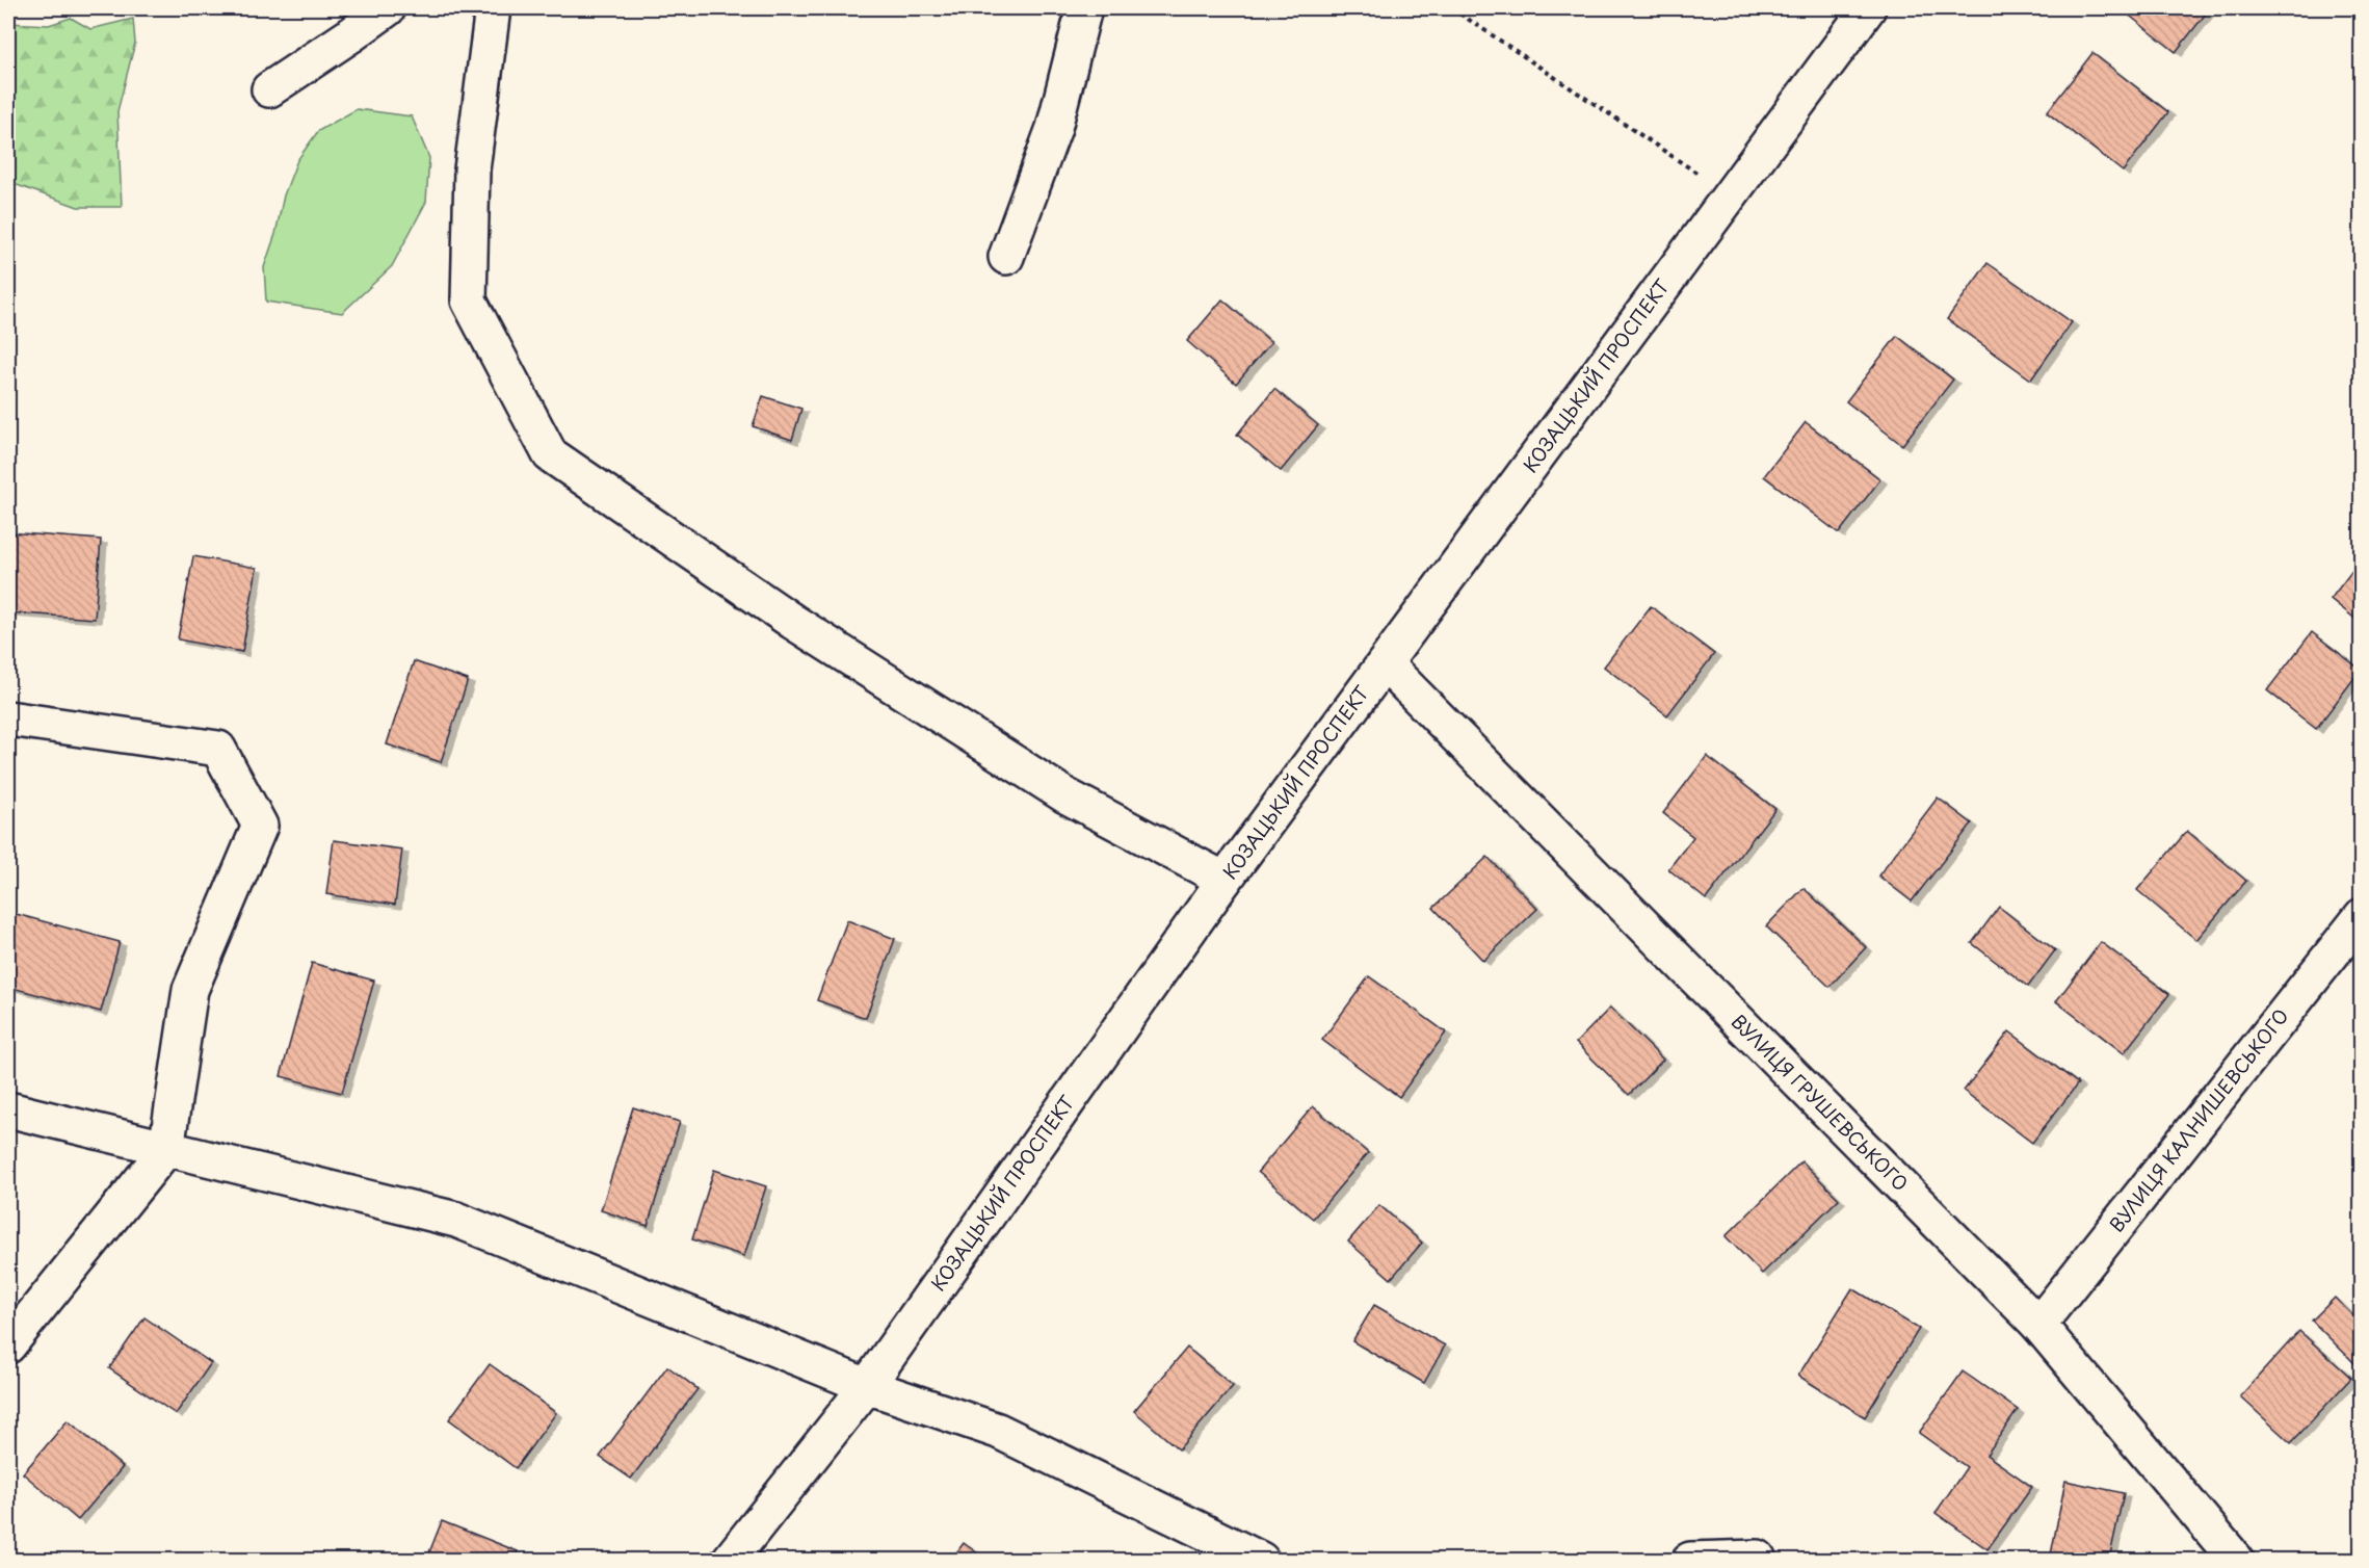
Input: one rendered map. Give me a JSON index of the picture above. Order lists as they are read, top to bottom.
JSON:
{
  "streets": {
    "street": ["КОЗАЦЬКИЙ ПРОСПЕКТ", "ВУЛИЦЯ ГРУШЕВСЬКОГО", "ВУЛИЦЯ КАЛНИШЕВСЬКОГО"]
  },
  "crossings": [
    ["КОЗАЦЬКИЙ ПРОСПЕКТ", "ВУЛИЦЯ ГРУШЕВСЬКОГО"],
    ["ВУЛИЦЯ ГРУШЕВСЬКОГО", "ВУЛИЦЯ КАЛНИШЕВСЬКОГО"]
  ]
}
